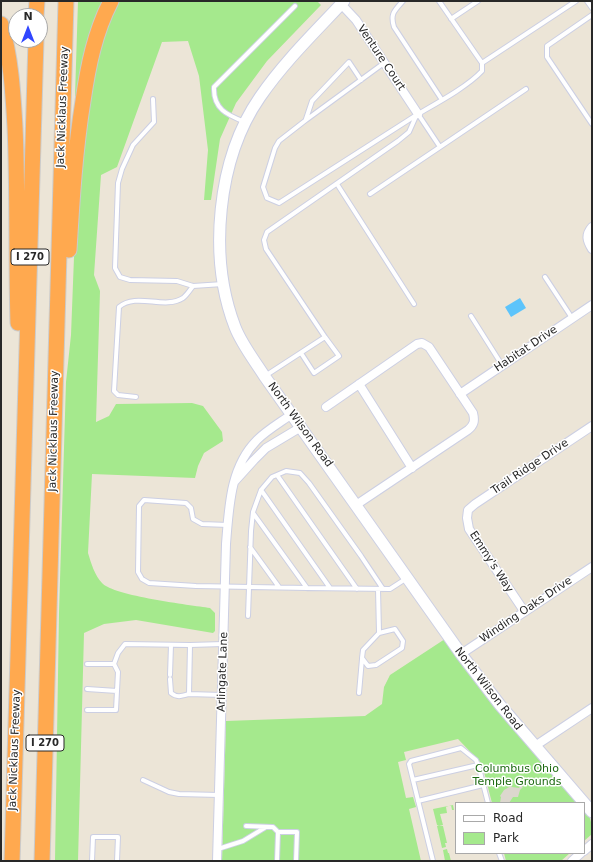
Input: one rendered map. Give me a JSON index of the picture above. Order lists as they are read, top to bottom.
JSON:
{
  "streets": {
    "highway": ["Jack Nicklaus Freeway", "I 270"],
    "main road": ["North Wilson Road"],
    "street": [
      "Venture Court",
      "Habitat Drive",
      "Trail Ridge Drive",
      "Emmy's Way",
      "Winding Oaks Drive",
      "Arlingate Lane"
    ]
  },
  "crossings": [
    ["Venture Court", "North Wilson Road"],
    ["North Wilson Road", "Winding Oaks Drive"],
    ["North Wilson Road", "Arlingate Lane"],
    ["Trail Ridge Drive", "Emmy's Way"],
    ["Emmy's Way", "Winding Oaks Drive"]
  ],
  "parks": ["Columbus Ohio Temple Grounds"],
  "legend": ["Road", "Park"],
  "north": "top"
}
